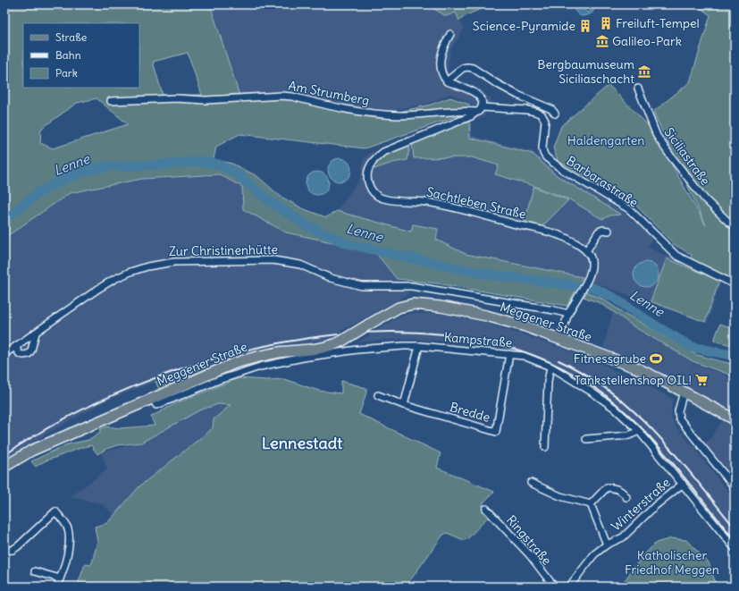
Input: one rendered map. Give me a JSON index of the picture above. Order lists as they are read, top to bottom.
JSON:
{
  "streets": {
    "main road": ["Meggener Straße"],
    "street": [
      "Am Strumberg",
      "Siciliastraße",
      "Barbarastraße",
      "Sachtleben Straße",
      "Zur Christinenhütte",
      "Kampstraße",
      "Bredde",
      "Winterstraße",
      "Ringstraße"
    ]
  },
  "crossings": [
    ["Am Strumberg", "Barbarastraße"],
    ["Am Strumberg", "Sachtleben Straße"],
    ["Barbarastraße", "Sachtleben Straße"],
    ["Meggener Straße", "Kampstraße"],
    ["Kampstraße", "Bredde"],
    ["Kampstraße", "Winterstraße"]
  ],
  "districts": ["Lennestadt"],
  "water": ["Lenne"],
  "parks": ["Haldengarten", "Katholischer Friedhof Meggen"],
  "places": {
    "building": ["Freiluft-Tempel", "Science-Pyramide"],
    "museum": ["Galileo-Park", "Bergbaumuseum Siciliaschacht"],
    "sports": ["Fitnessgrube"],
    "supermarket": ["Tankstellenshop OIL!"]
  },
  "legend": ["Straße", "Bahn", "Park"]
}
